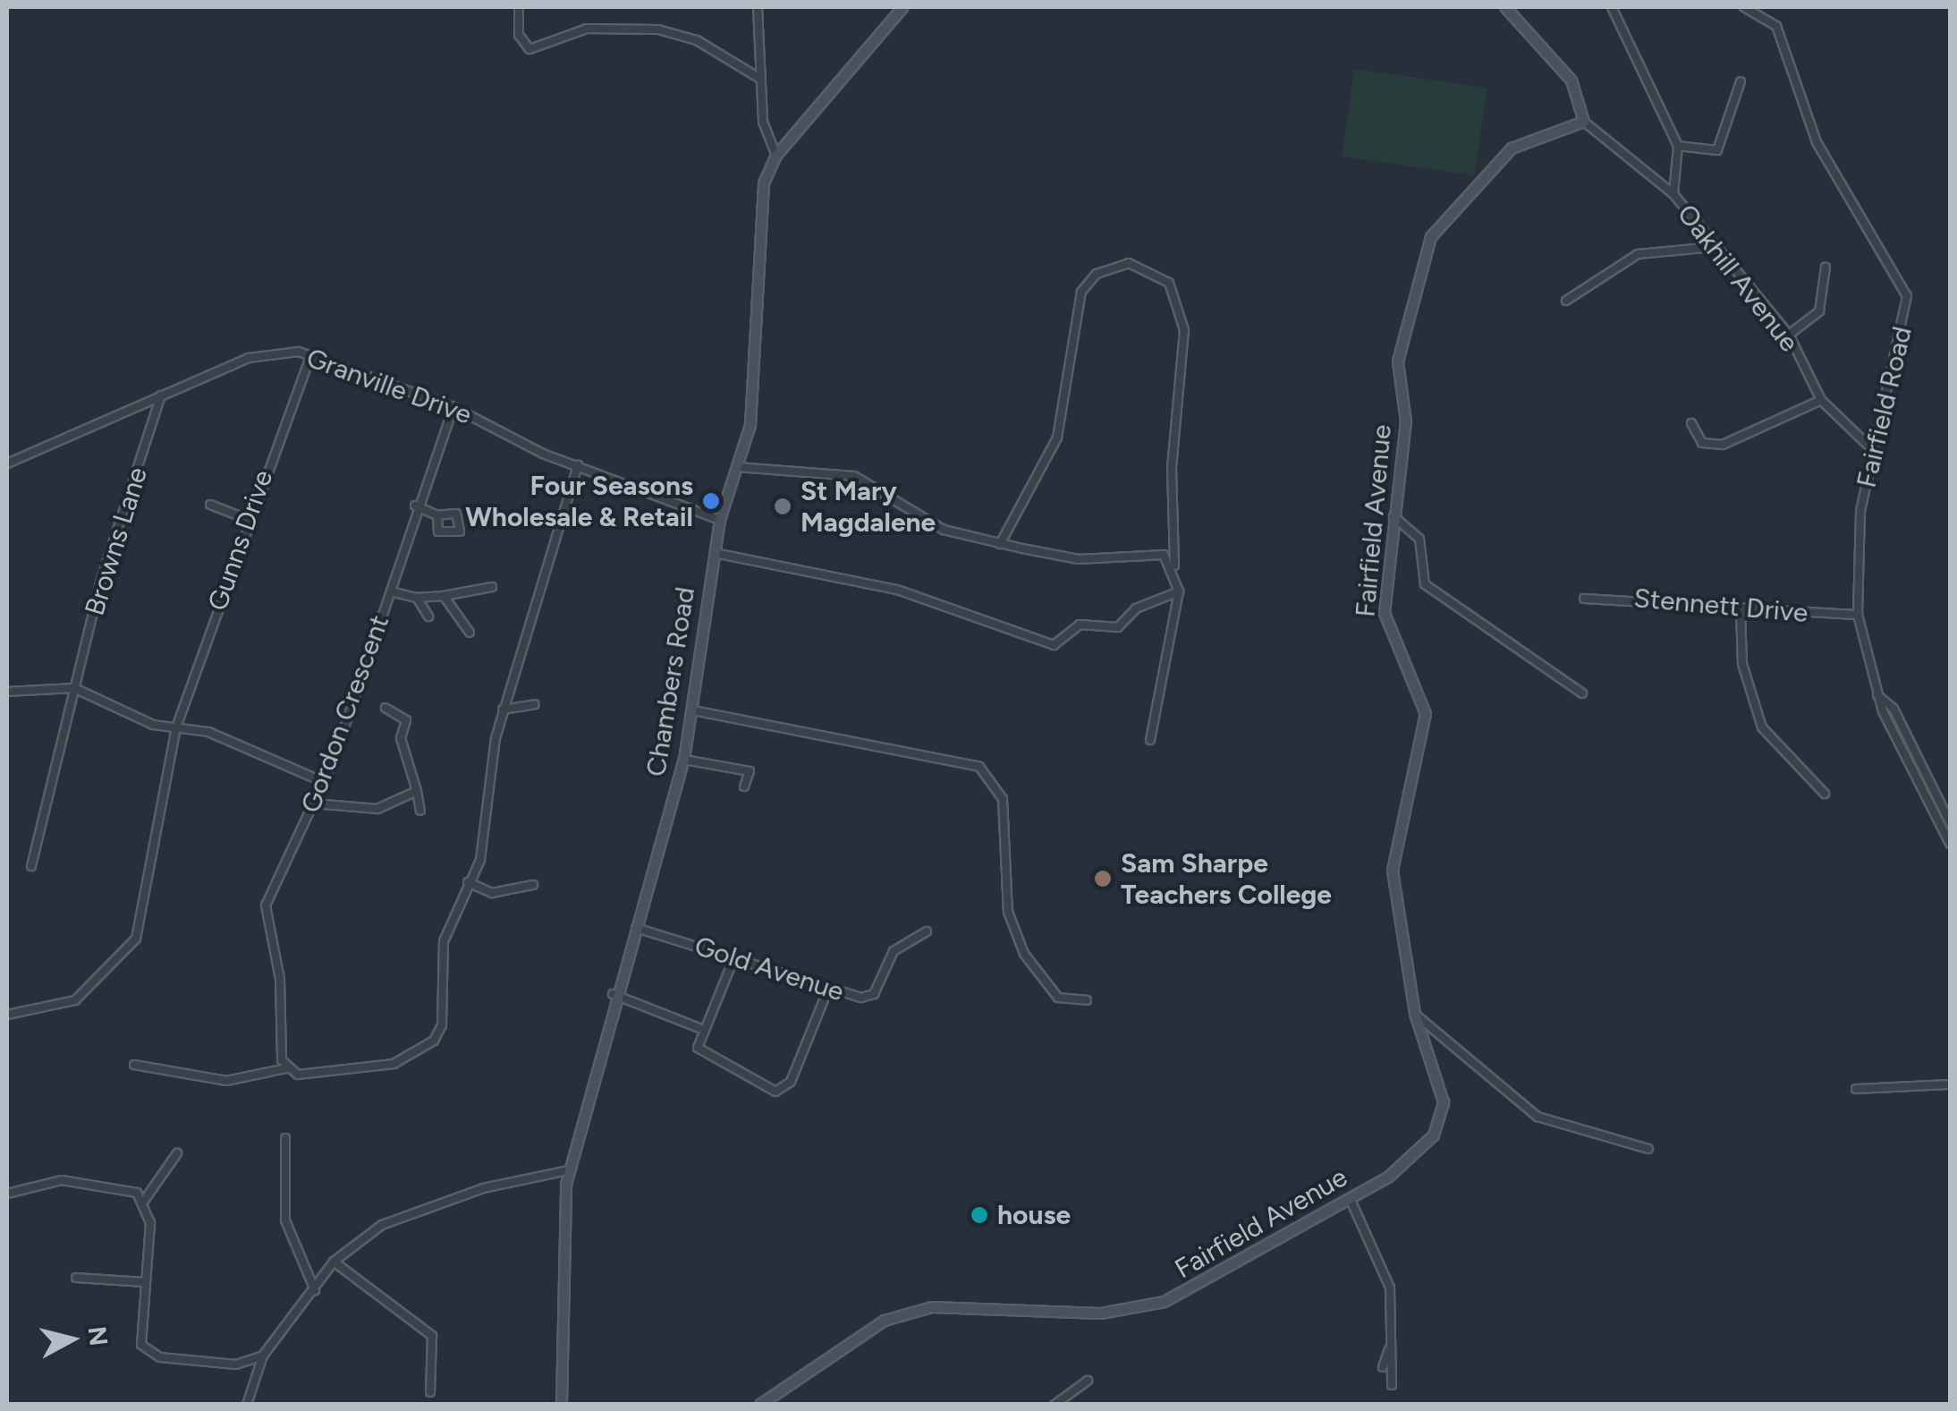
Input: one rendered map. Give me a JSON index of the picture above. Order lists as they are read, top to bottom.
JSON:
{
  "streets": {
    "street": [
      "Oakhill Avenue",
      "Granville Drive",
      "Fairfield Road",
      "Fairfield Avenue",
      "Gunns Drive",
      "Browns Lane",
      "Stennett Drive",
      "Chambers Road",
      "Gordon Crescent",
      "Gold Avenue"
    ]
  },
  "crossings": [
    ["Oakhill Avenue", "Fairfield Road"],
    ["Oakhill Avenue", "Fairfield Avenue"],
    ["Granville Drive", "Gunns Drive"],
    ["Granville Drive", "Browns Lane"],
    ["Granville Drive", "Chambers Road"],
    ["Granville Drive", "Gordon Crescent"],
    ["Fairfield Road", "Stennett Drive"],
    ["Chambers Road", "Gold Avenue"]
  ],
  "places": [
    "Four Seasons Wholesale & Retail",
    "St Mary Magdalene",
    "Sam Sharpe Teachers College",
    "house"
  ],
  "north": "right"
}
